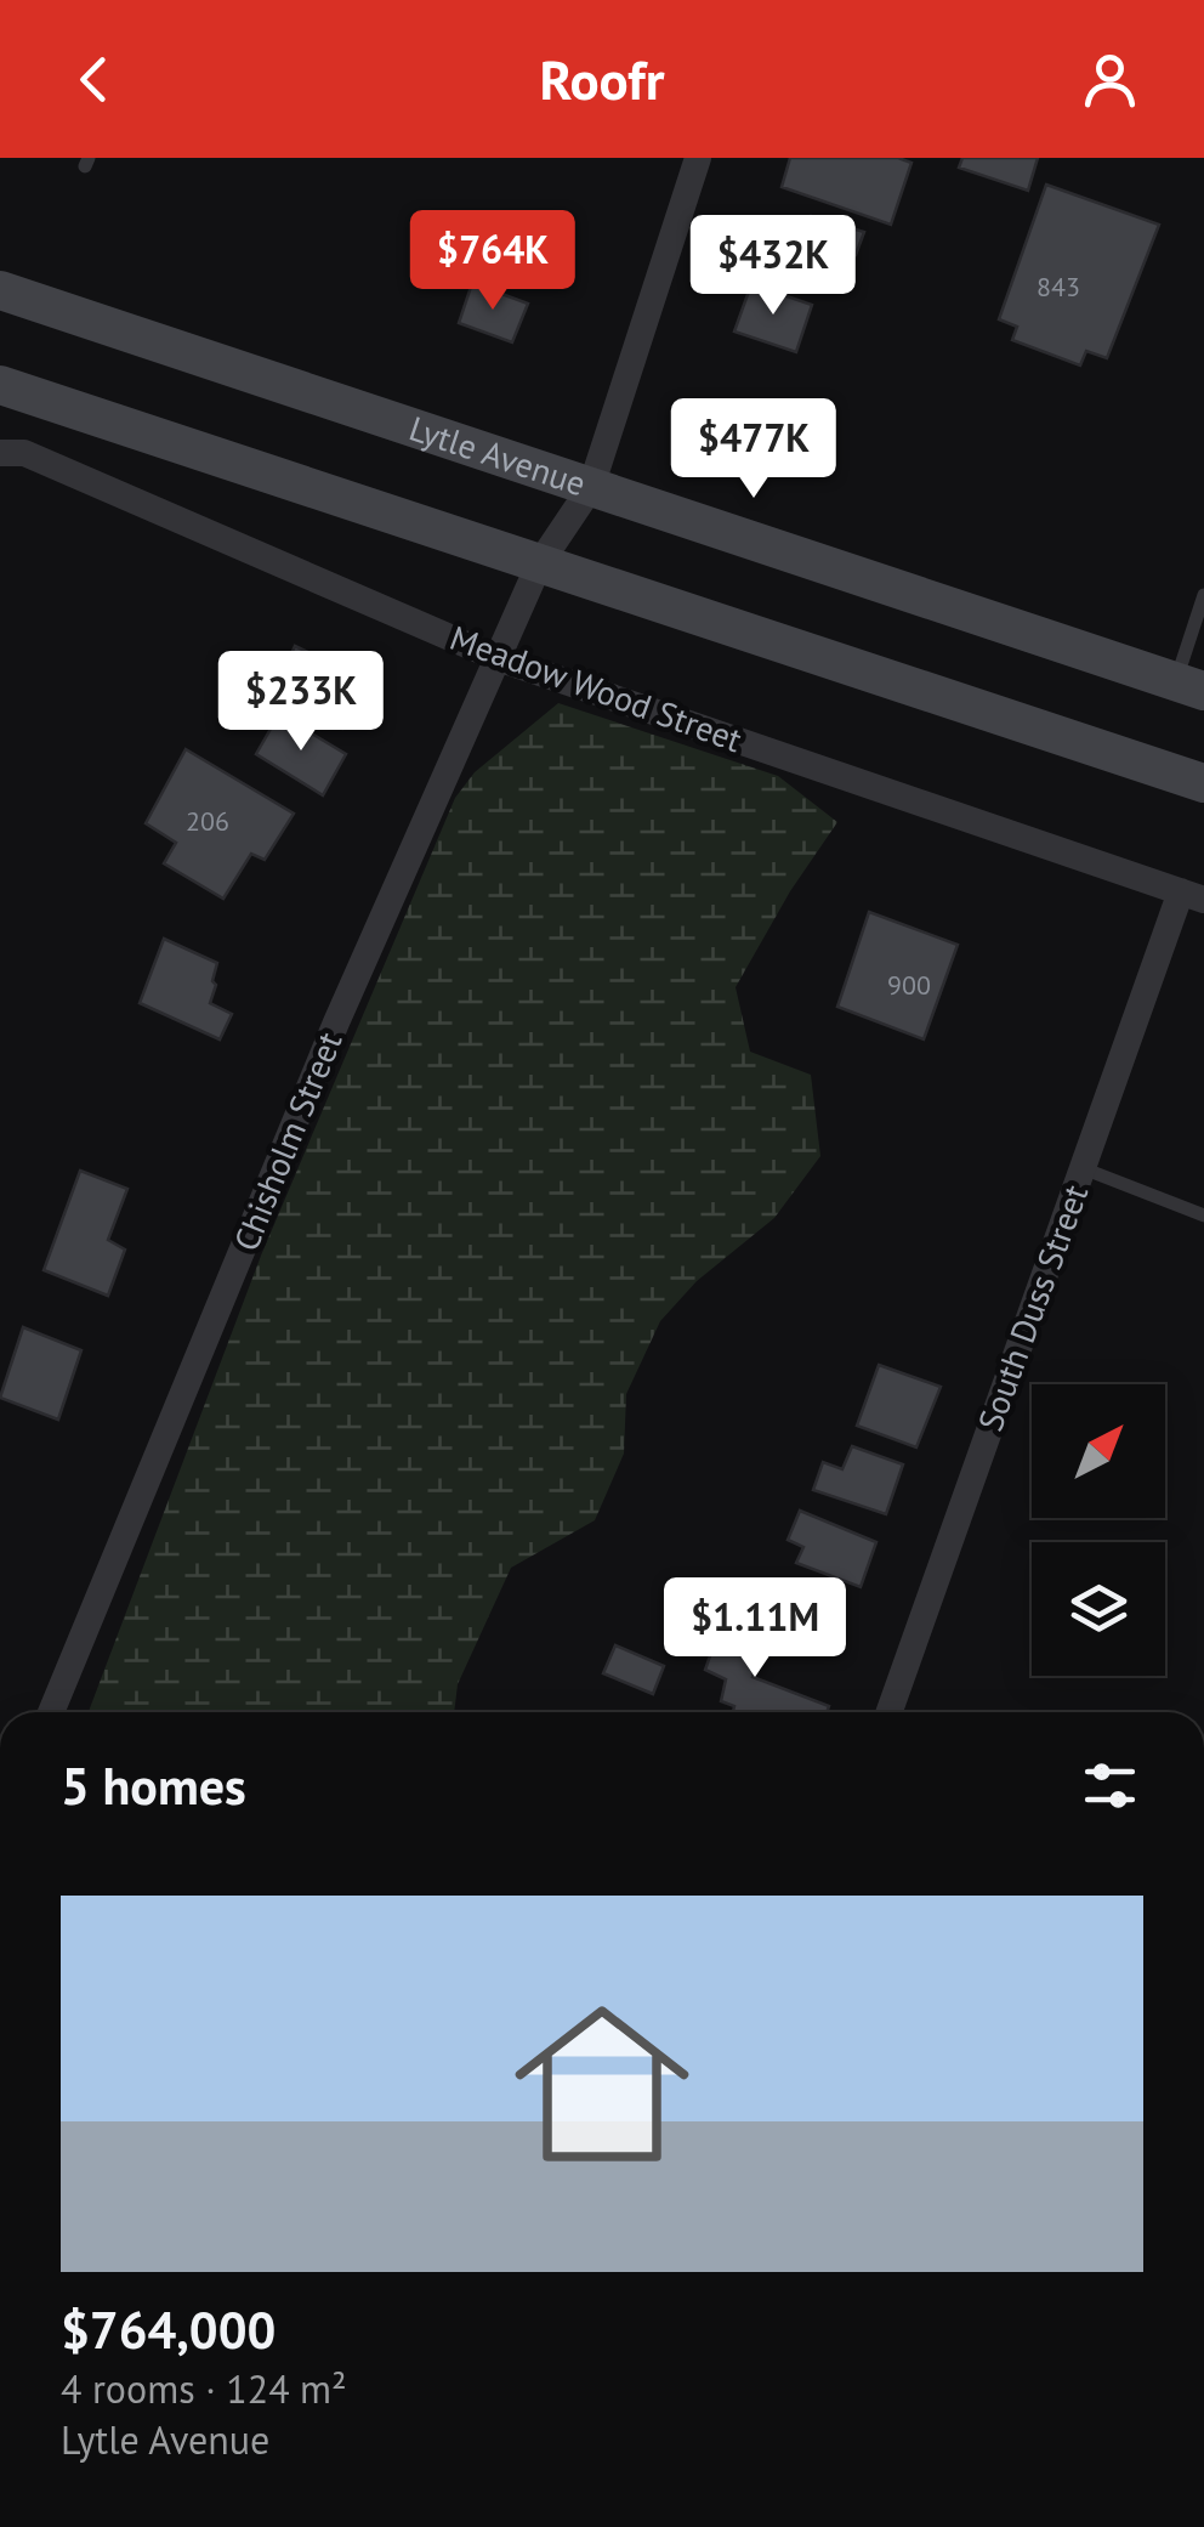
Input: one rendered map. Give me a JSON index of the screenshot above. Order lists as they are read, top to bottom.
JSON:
{
  "streets": {
    "main road": ["Lytle Avenue"],
    "street": ["Meadow Wood Street", "Chisholm Street", "South Duss Street"]
  },
  "crossings": [
    ["Lytle Avenue", "Chisholm Street"],
    ["Meadow Wood Street", "Chisholm Street"],
    ["Meadow Wood Street", "South Duss Street"]
  ],
  "house_numbers": ["843", "206", "900"],
  "north": "top right",
  "page": {
    "header": "Roofr",
    "price": [
      "$764K",
      "$432K",
      "$477K",
      "$233K",
      "$1.11M"
    ],
    "heading": "5 homes",
    "list": [
      {
        "name": "$764,000",
        "note": "4 rooms · 124 m² · Lytle Avenue"
      }
    ]
  }
}
